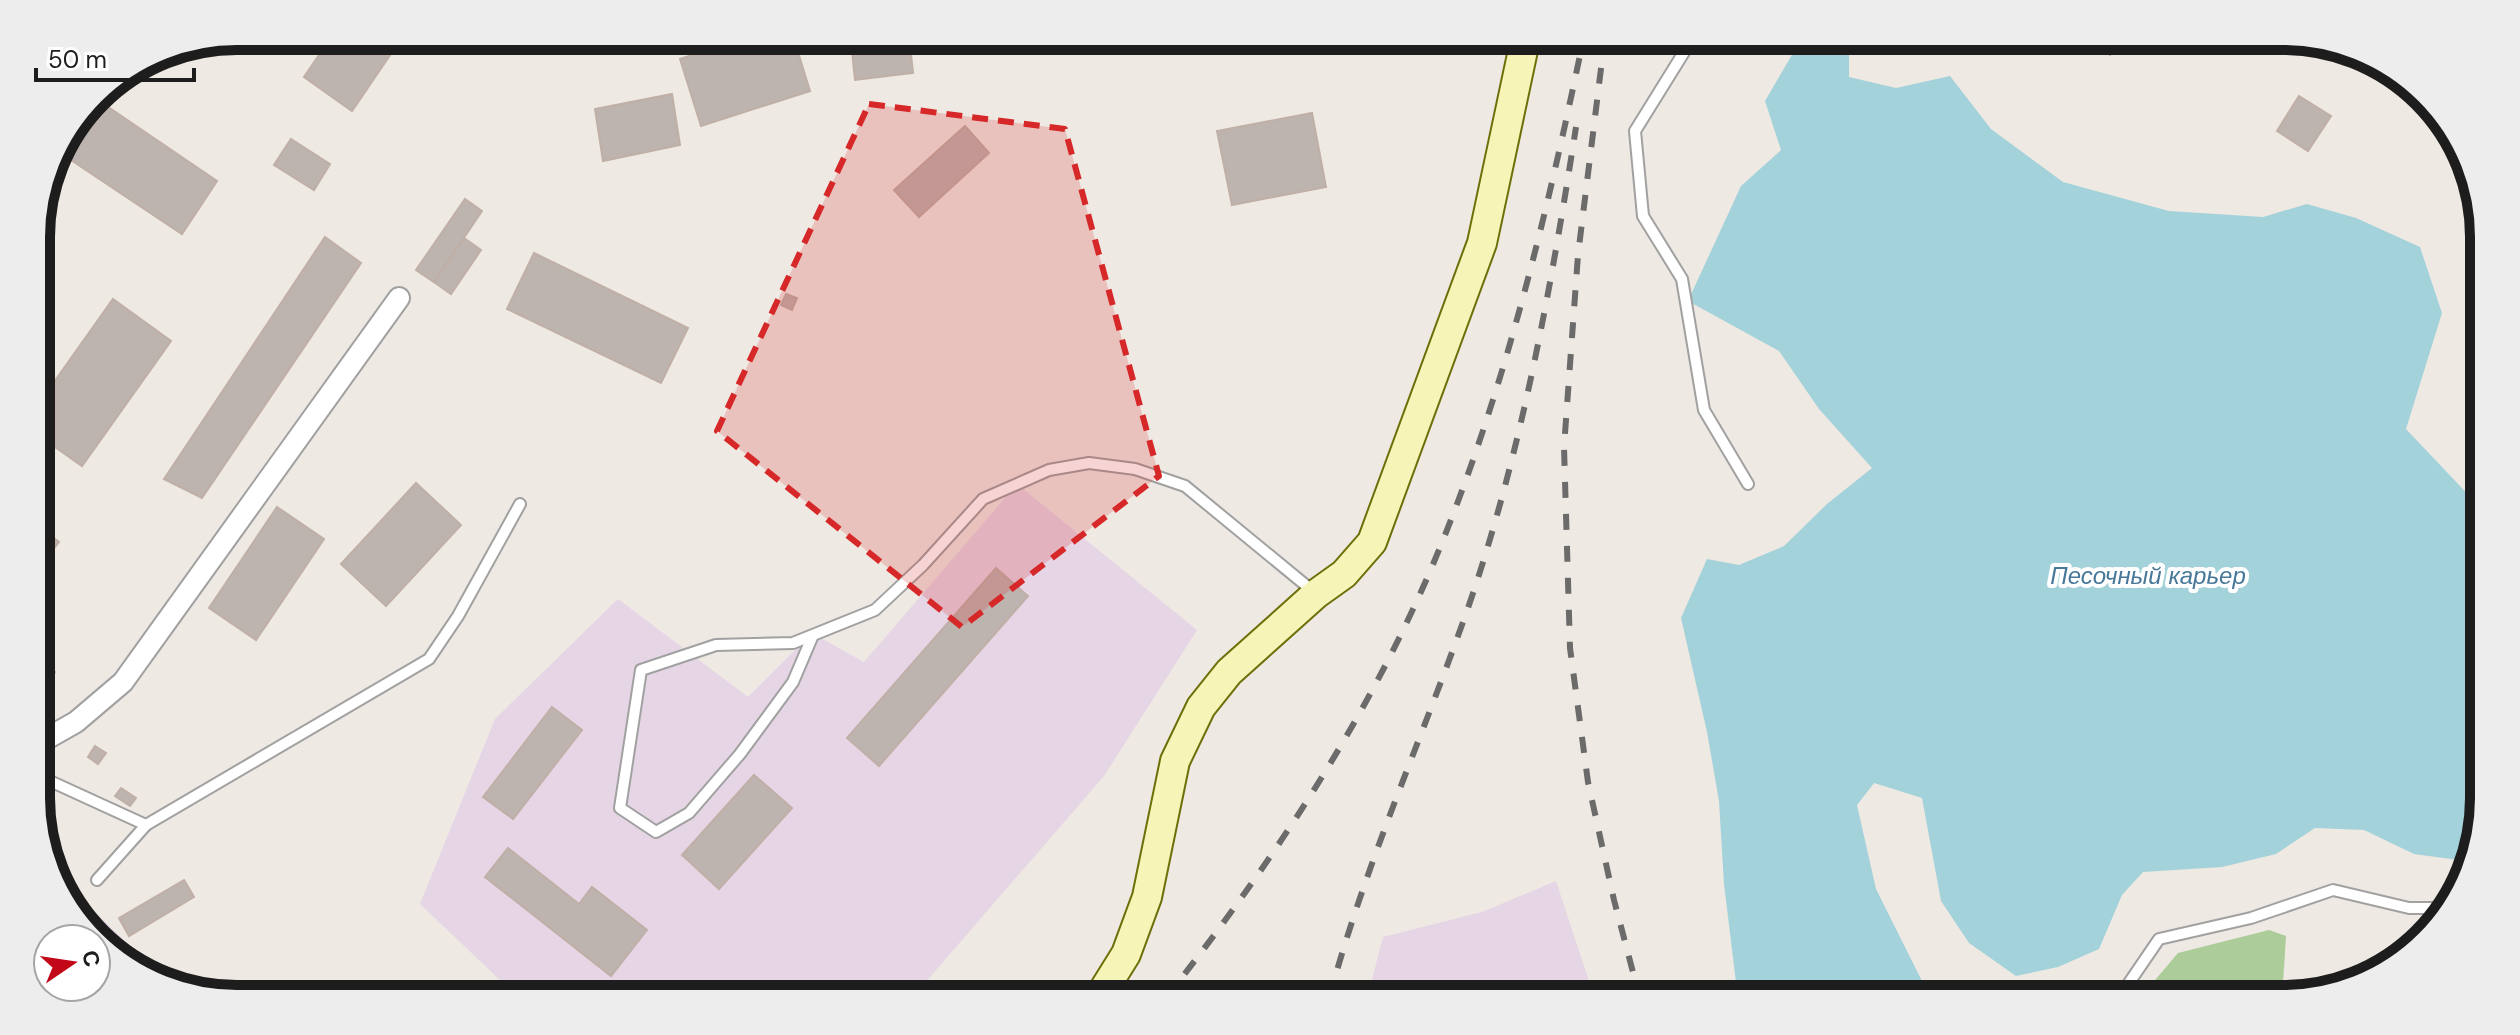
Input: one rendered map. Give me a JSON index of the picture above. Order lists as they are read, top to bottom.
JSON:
{
  "water": ["Песочный карьер"],
  "scale_bar": "50 m",
  "north": "right"
}
